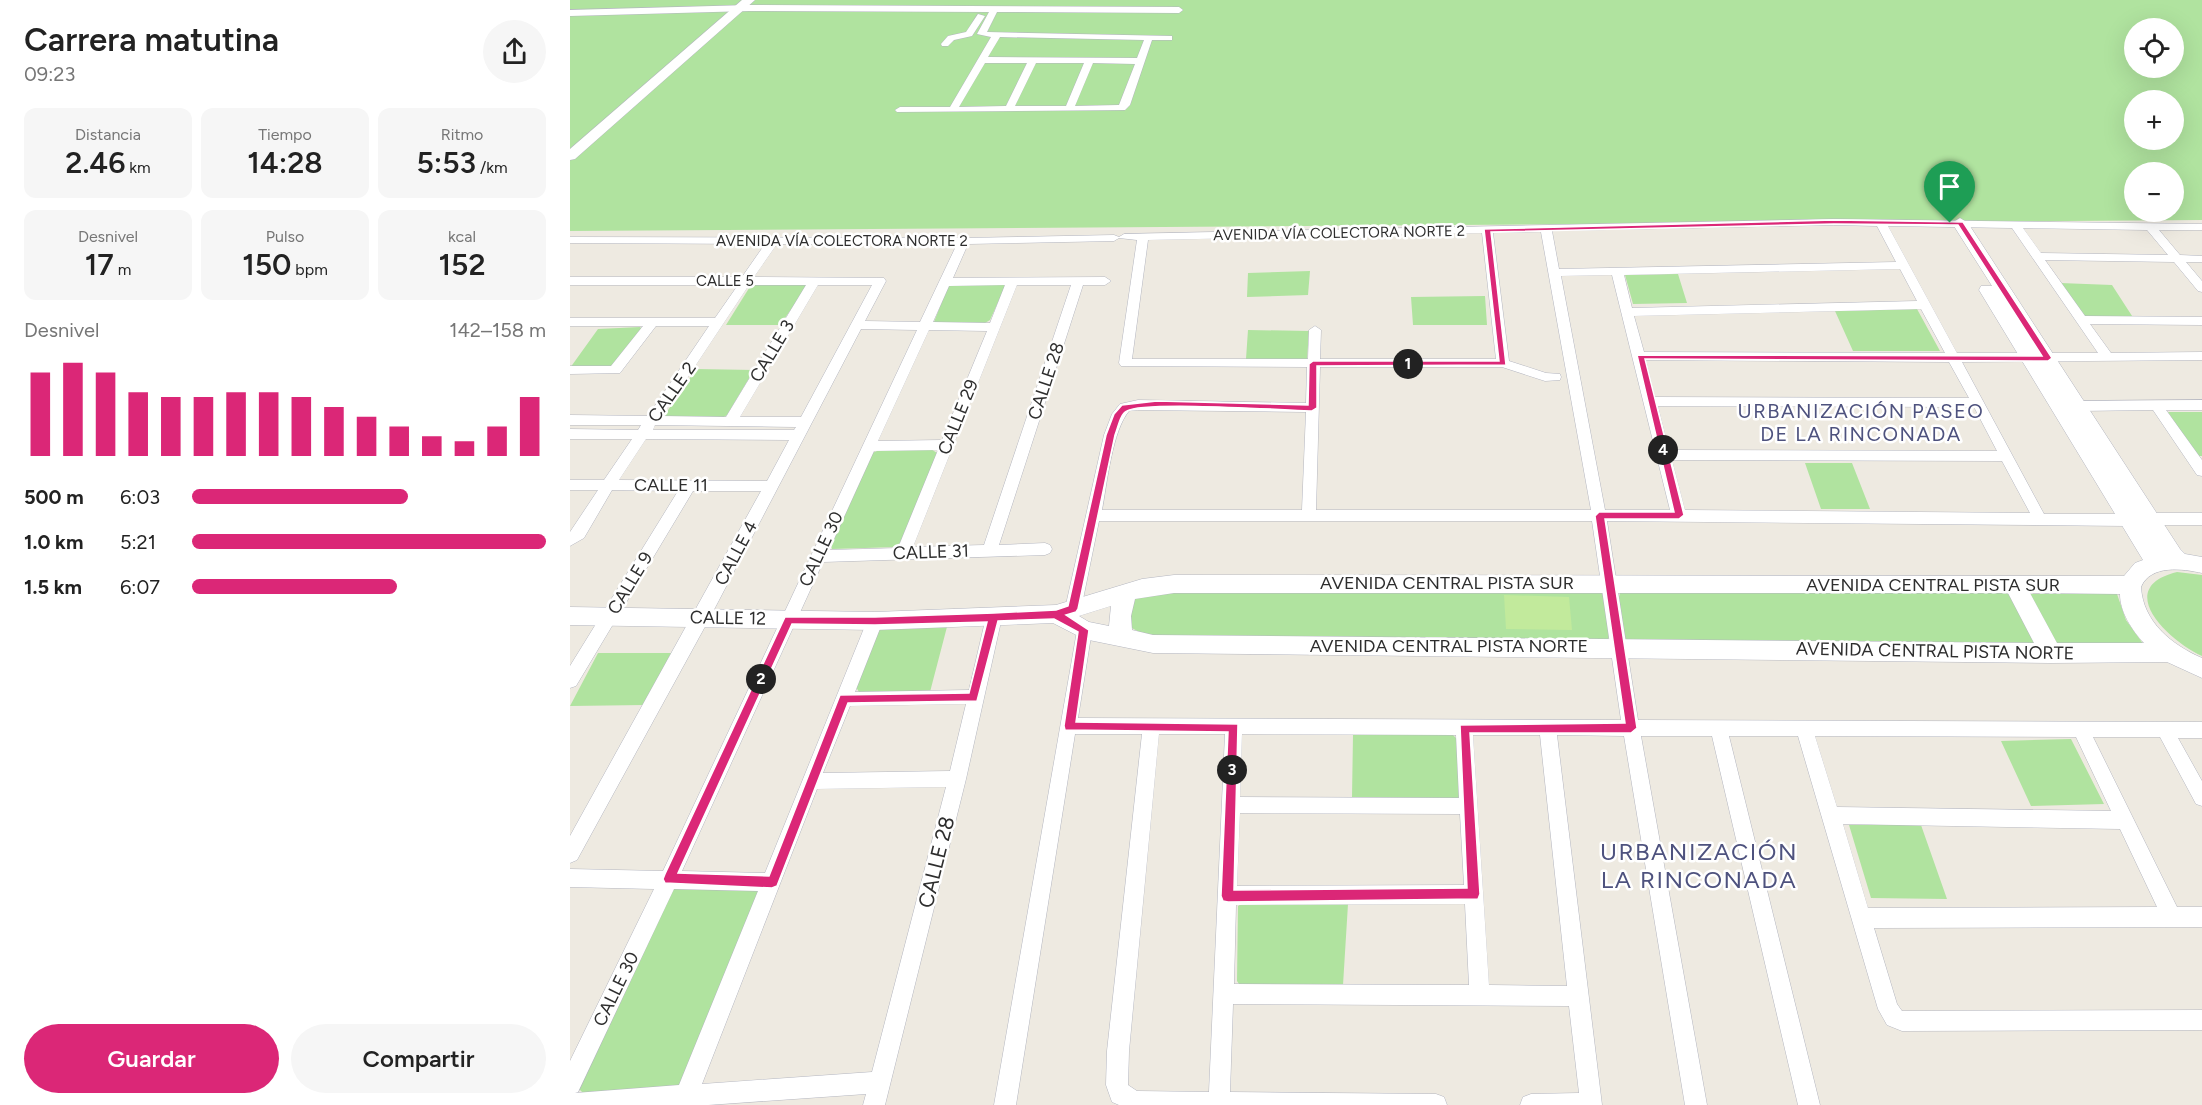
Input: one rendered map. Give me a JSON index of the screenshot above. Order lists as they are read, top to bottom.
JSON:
{
  "streets": {
    "street": [
      "AVENIDA VÍA COLECTORA NORTE 2",
      "CALLE 5",
      "CALLE 3",
      "CALLE 28",
      "CALLE 2",
      "CALLE 29",
      "CALLE 11",
      "CALLE 30",
      "CALLE 31",
      "CALLE 4",
      "CALLE 9",
      "AVENIDA CENTRAL PISTA SUR",
      "CALLE 12",
      "AVENIDA CENTRAL PISTA NORTE"
    ]
  },
  "crossings": [
    ["AVENIDA VÍA COLECTORA NORTE 2", "CALLE 2"],
    ["AVENIDA VÍA COLECTORA NORTE 2", "CALLE 30"],
    ["CALLE 5", "CALLE 3"],
    ["CALLE 5", "CALLE 2"],
    ["CALLE 5", "CALLE 4"],
    ["CALLE 28", "CALLE 31"],
    ["CALLE 28", "AVENIDA CENTRAL PISTA SUR"],
    ["CALLE 28", "CALLE 12"],
    ["CALLE 2", "CALLE 11"],
    ["CALLE 29", "CALLE 31"],
    ["CALLE 11", "CALLE 4"],
    ["CALLE 11", "CALLE 9"],
    ["CALLE 30", "CALLE 31"],
    ["CALLE 30", "CALLE 12"],
    ["CALLE 4", "CALLE 12"],
    ["CALLE 9", "CALLE 12"],
    ["AVENIDA CENTRAL PISTA SUR", "CALLE 12"],
    ["AVENIDA CENTRAL PISTA SUR", "AVENIDA CENTRAL PISTA NORTE"]
  ],
  "districts": ["URBANIZACIÓN PASEO DE LA RINCONADA", "URBANIZACIÓN LA RINCONADA"],
  "page": {
    "heading": ["Carrera matutina", "09:23"],
    "map_buttons": ["+", "−"],
    "stats": [
      ["Distancia", "2.46 km"],
      ["Tiempo", "14:28"],
      ["Ritmo", "5:53 /km"],
      ["Desnivel", "17 m"],
      ["Pulso", "150 bpm"],
      ["kcal", "152"]
    ],
    "chart": ["Desnivel", "142–158 m"],
    "pins": [
      "1",
      "4",
      "2",
      "3"
    ],
    "list": [
      {
        "name": "500 m",
        "note": "6:03"
      },
      {
        "name": "1.0 km",
        "note": "5:21"
      },
      {
        "name": "1.5 km",
        "note": "6:07"
      }
    ],
    "buttons": ["Guardar", "Compartir"]
  }
}
